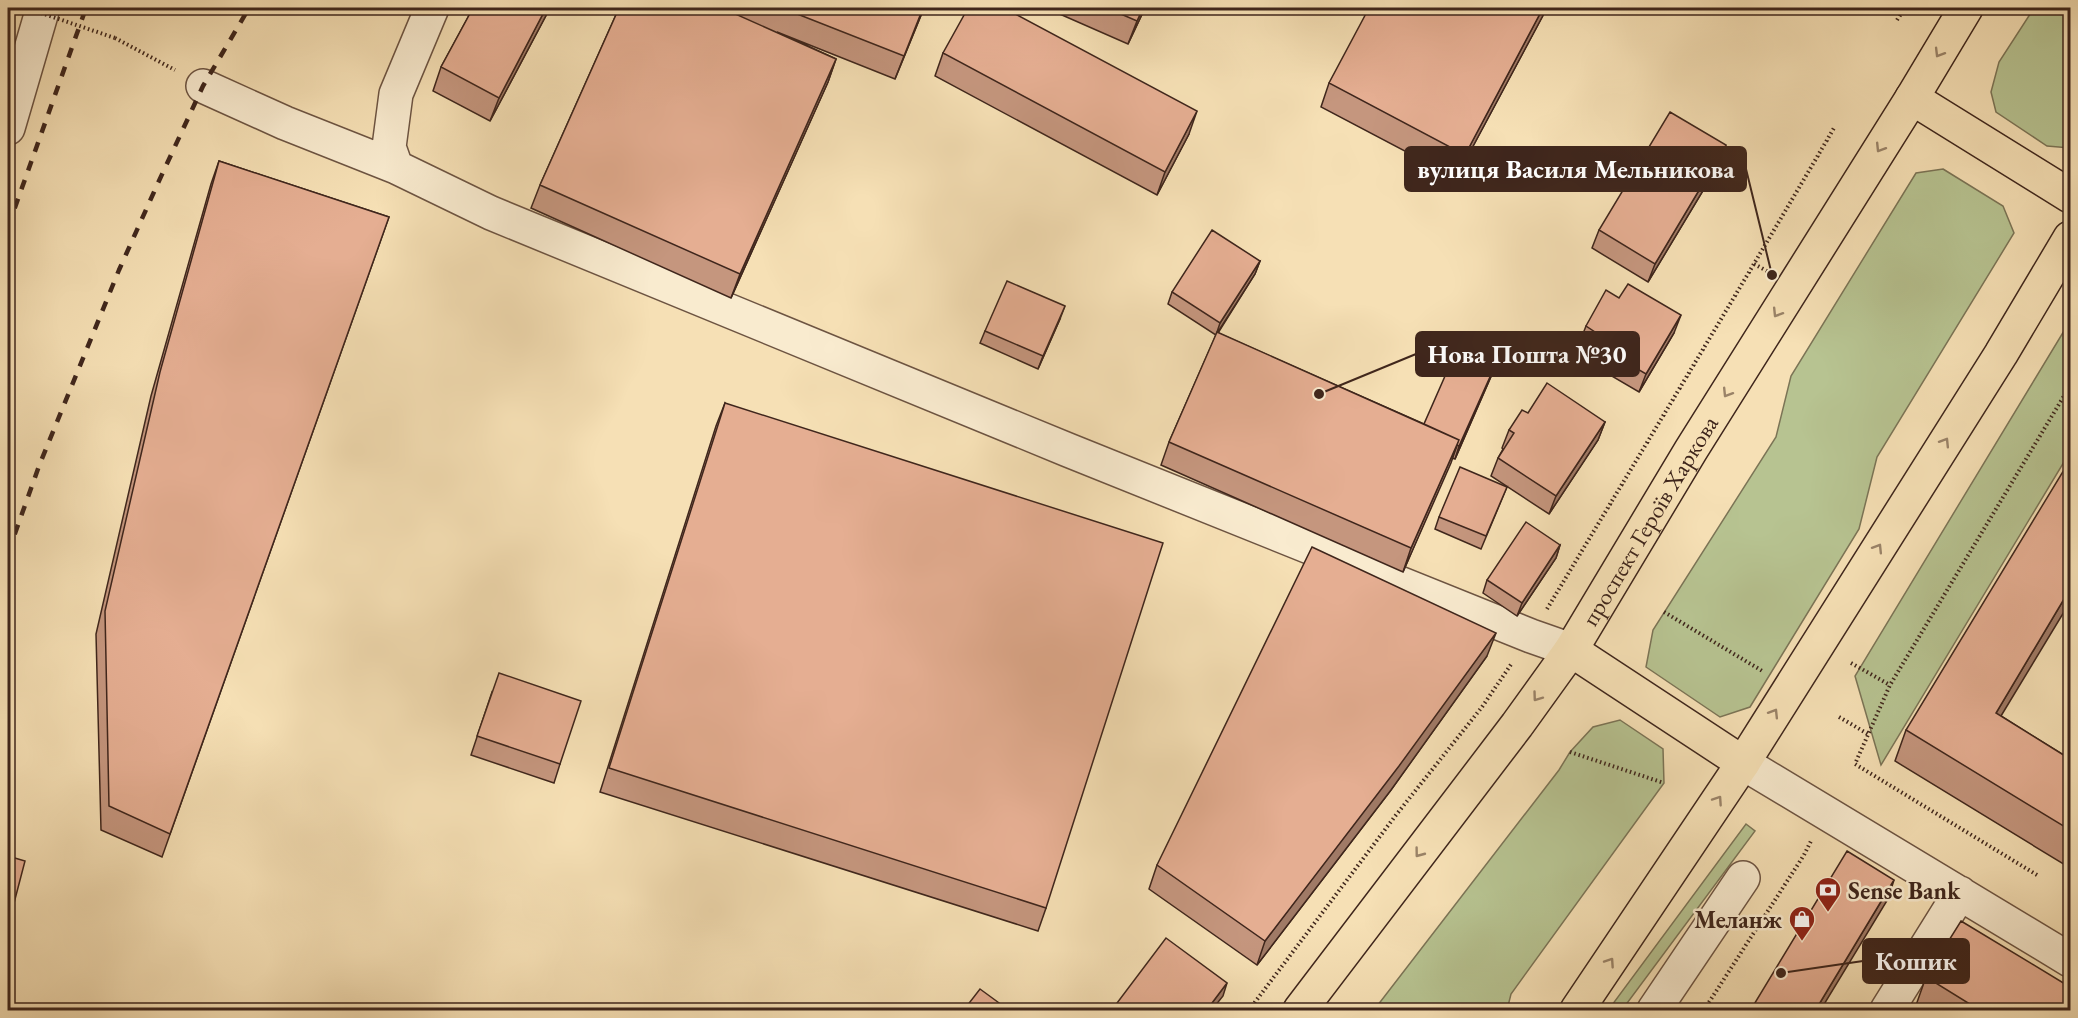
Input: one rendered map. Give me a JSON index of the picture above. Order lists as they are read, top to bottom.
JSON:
{
  "streets": {
    "main road": ["проспект Героїв Харкова"]
  },
  "places": {
    "other": ["вулиця Василя Мельникова", "Нова Пошта №30", "Кошик"],
    "bank": ["Sense Bank"],
    "shop": ["Меланж"]
  }
}
